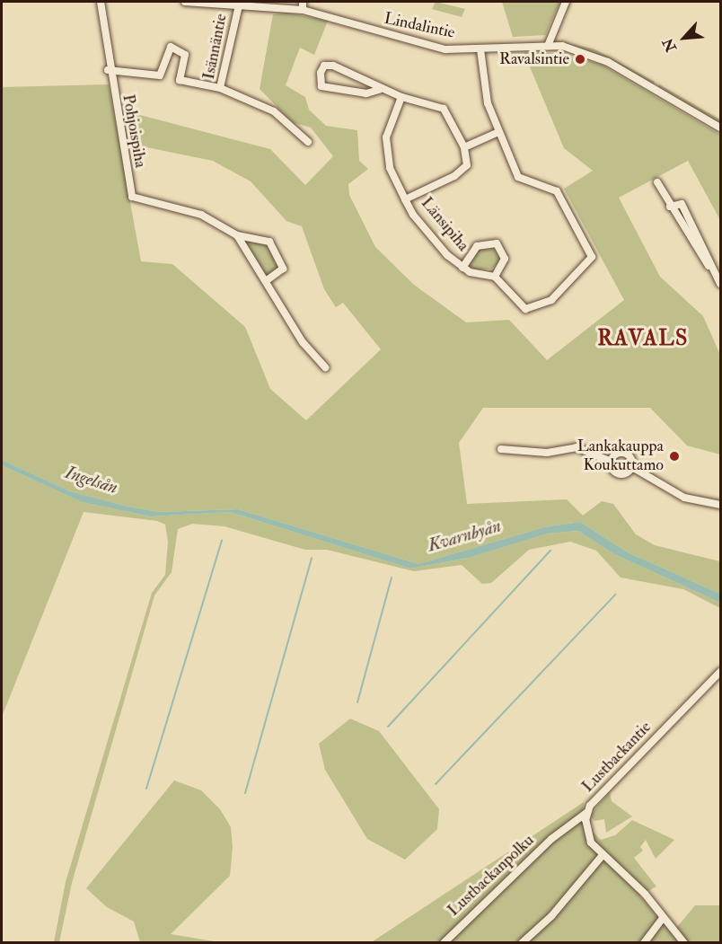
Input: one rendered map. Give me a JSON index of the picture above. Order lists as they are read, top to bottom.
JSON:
{
  "streets": {
    "street": [
      "Lindalintie",
      "Isännäntie",
      "Pohjoispiha",
      "Länsipiha",
      "Lustbackantie",
      "Lustbackanpolku"
    ]
  },
  "crossings": [
    ["Lindalintie", "Isännäntie"],
    ["Isännäntie", "Pohjoispiha"],
    ["Lustbackantie", "Lustbackanpolku"]
  ],
  "districts": ["RAVALS"],
  "water": ["Ingelsån", "Kvarnbyån"],
  "places": ["Ravalsintie", "Lankakauppa Koukuttamo"],
  "north": "bottom left"
}
